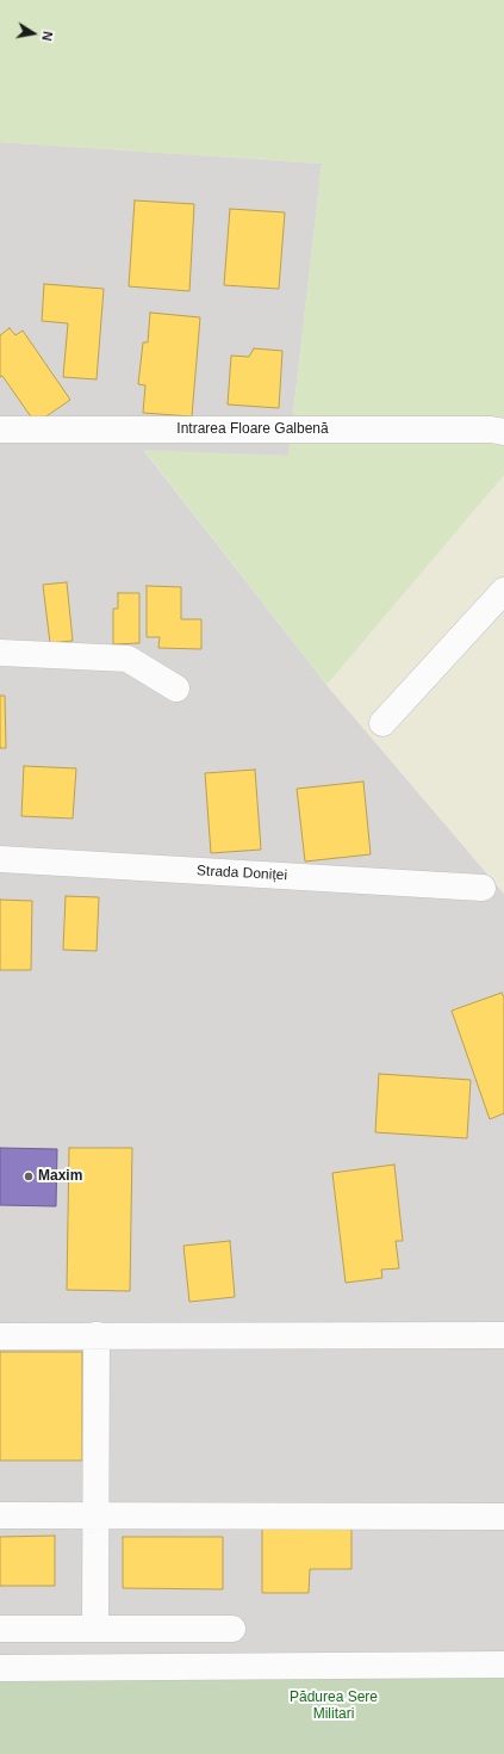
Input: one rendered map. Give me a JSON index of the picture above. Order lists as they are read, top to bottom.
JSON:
{
  "streets": {
    "street": ["Intrarea Floare Galbenă", "Strada Doniței"]
  },
  "parks": ["Pădurea Sere Militari"],
  "places": ["Maxim"],
  "north": "right"
}
